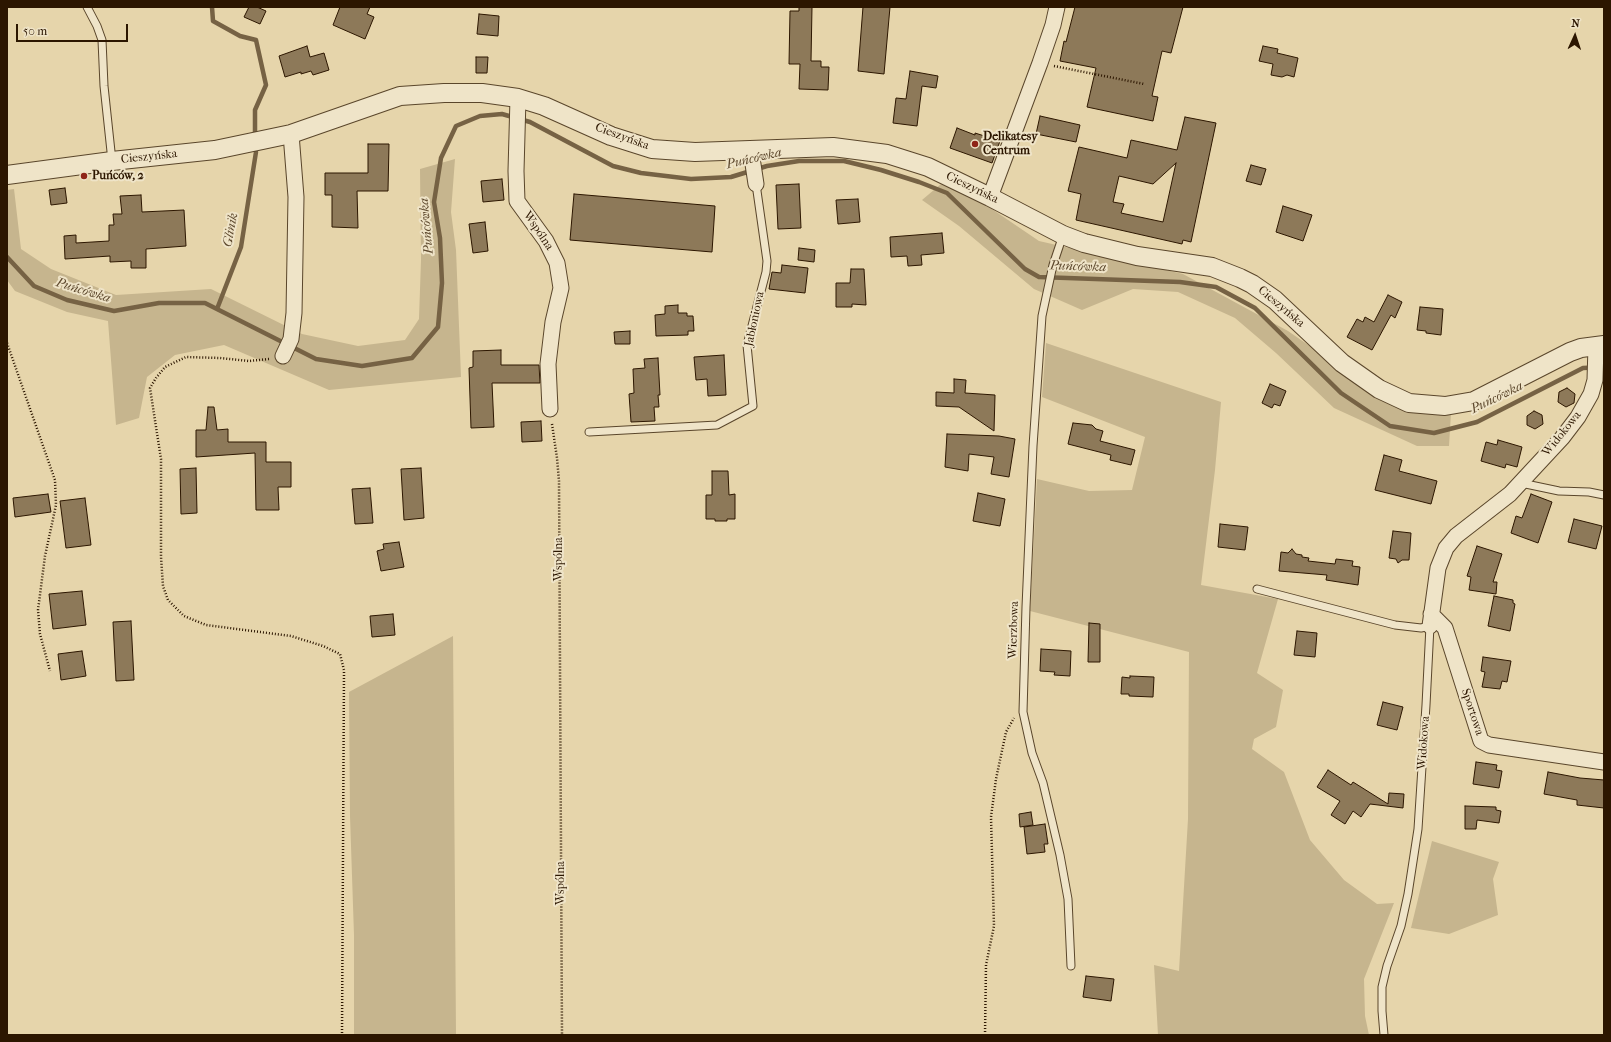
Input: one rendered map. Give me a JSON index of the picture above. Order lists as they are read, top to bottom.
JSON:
{
  "streets": {
    "street": [
      "Cieszyńska",
      "Wspólna",
      "Widokowa",
      "Sportowa"
    ],
    "lane": ["Jabłoniowa", "Wierzbowa"]
  },
  "crossings": [
    ["Cieszyńska", "Wspólna"],
    ["Cieszyńska", "Widokowa"],
    ["Cieszyńska", "Wierzbowa"],
    ["Widokowa", "Sportowa"]
  ],
  "water": ["Puńcówka", "Glinik"],
  "places": ["Delikatesy Centrum", "Puńców, 2"],
  "scale_bar": "50 m",
  "north": "top"
}
